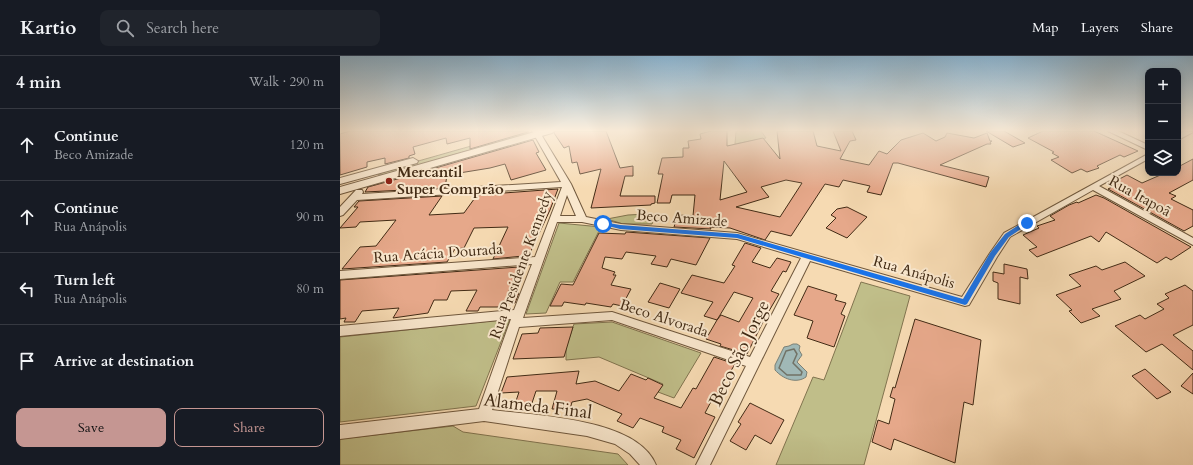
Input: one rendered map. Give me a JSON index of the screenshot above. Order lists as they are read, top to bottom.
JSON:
{
  "streets": {
    "street": [
      "Rua Itapoã",
      "Beco Amizade",
      "Rua Acácia Dourada",
      "Rua Presidente Kennedy",
      "Rua Anápolis",
      "Beco Alvorada",
      "Beco São Jorge",
      "Alameda Final"
    ]
  },
  "crossings": [
    ["Rua Itapoã", "Rua Anápolis"],
    ["Beco Amizade", "Rua Presidente Kennedy"],
    ["Beco Amizade", "Rua Anápolis"],
    ["Beco Amizade", "Beco São Jorge"],
    ["Rua Acácia Dourada", "Rua Presidente Kennedy"],
    ["Rua Presidente Kennedy", "Beco Alvorada"],
    ["Rua Presidente Kennedy", "Alameda Final"],
    ["Rua Anápolis", "Beco São Jorge"],
    ["Beco Alvorada", "Beco São Jorge"]
  ],
  "places": ["Mercantil Super Comprão"],
  "page": {
    "header": "Kartio",
    "search": "Search here",
    "nav": ["Map", "Layers", "Share"],
    "heading": ["4 min", "Walk · 290 m"],
    "map_buttons": ["+", "−"],
    "list": [
      ["Continue", "Beco Amizade", "120 m"],
      ["Continue", "Rua Anápolis", "90 m"],
      ["Turn left", "Rua Anápolis", "80 m"],
      "Arrive at destination"
    ],
    "buttons": ["Save", "Share"]
  }
}
